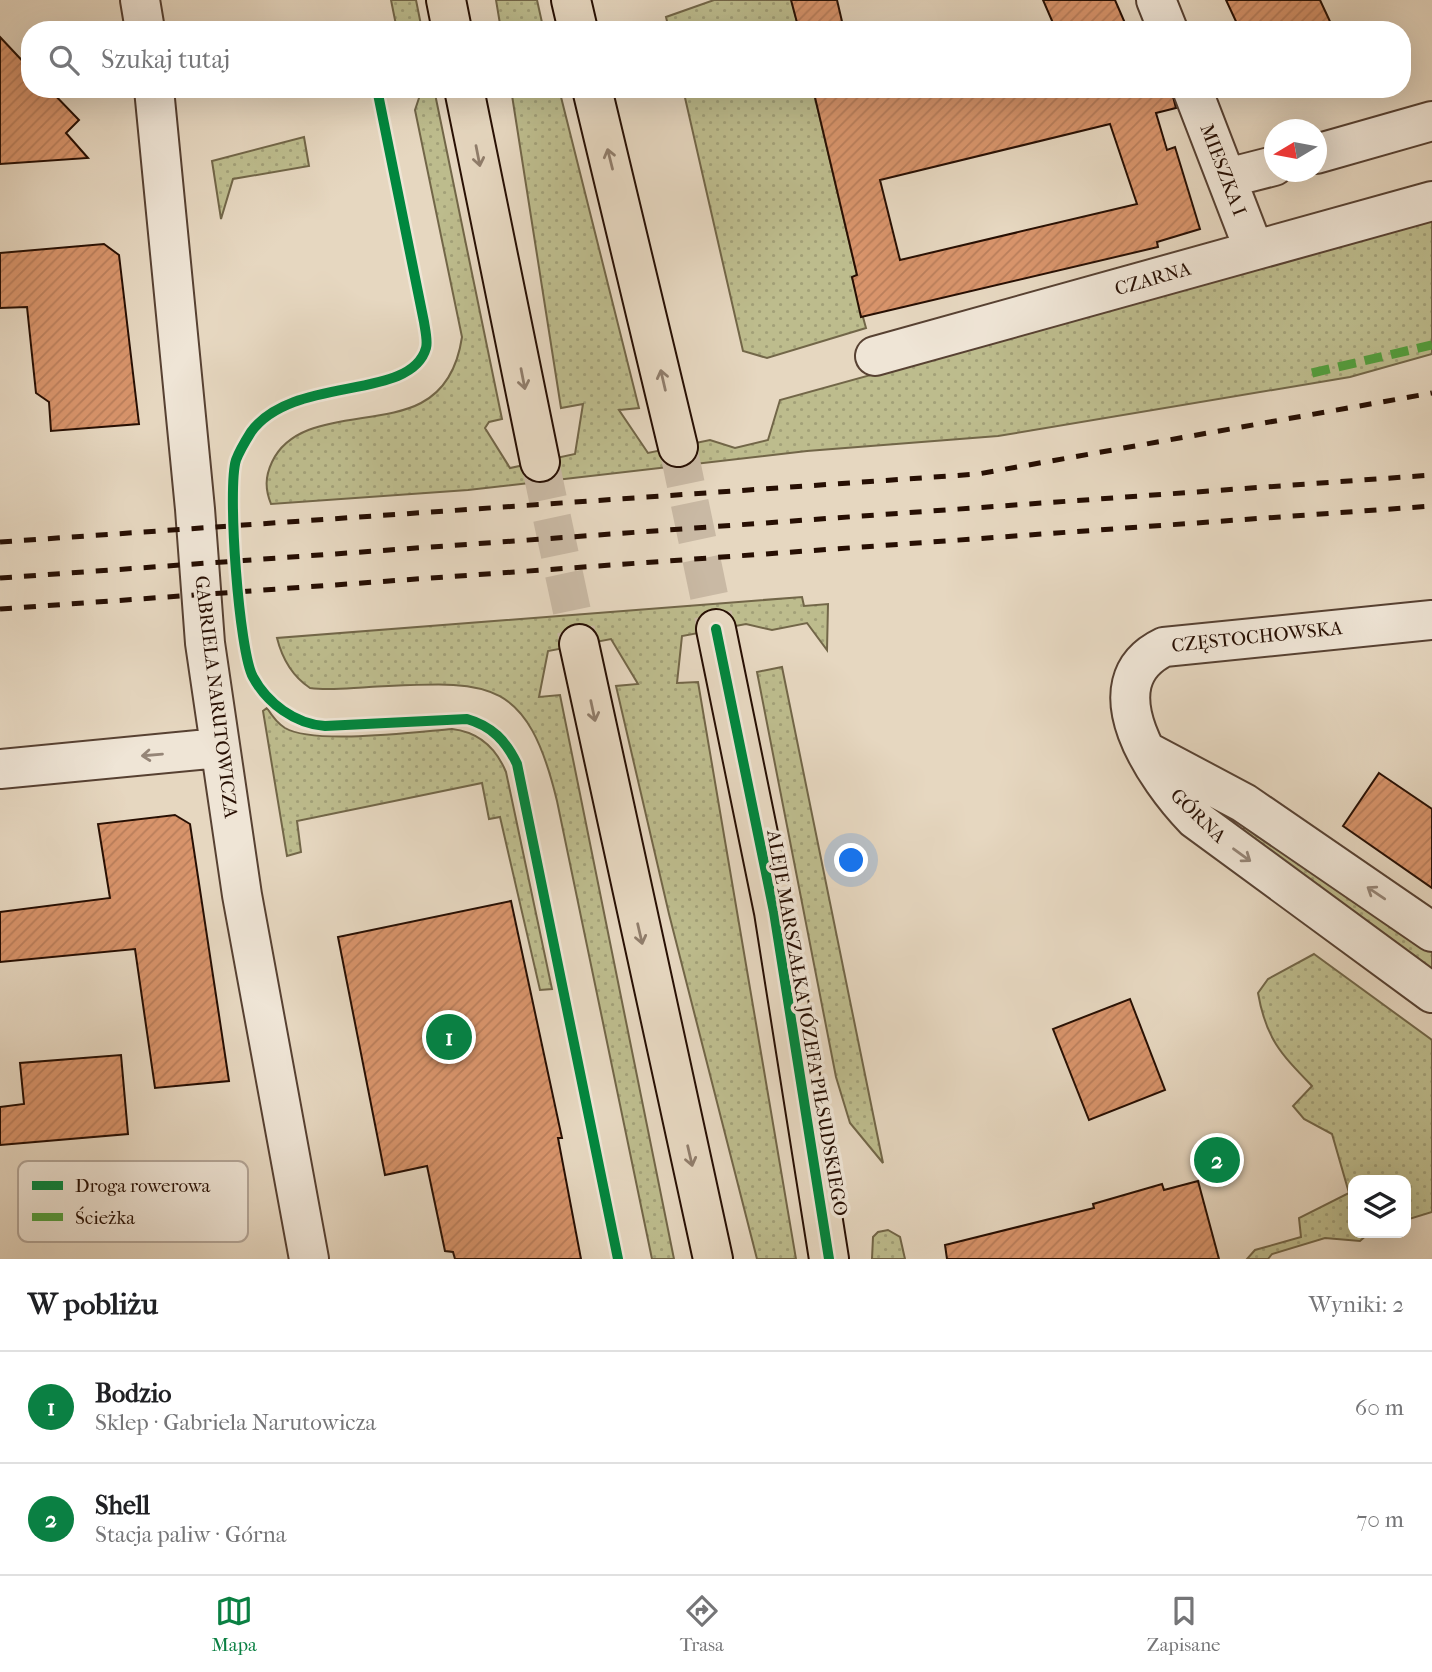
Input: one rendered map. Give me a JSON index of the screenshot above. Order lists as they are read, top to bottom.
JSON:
{
  "streets": {
    "main road": ["ALEJE MARSZAŁKA JÓZEFA PIŁSUDSKIEGO"],
    "street": [
      "MIESZKA I",
      "CZARNA",
      "CZĘSTOCHOWSKA",
      "GABRIELA NARUTOWICZA",
      "GÓRNA"
    ]
  },
  "crossings": [
    ["MIESZKA I", "CZARNA"],
    ["CZĘSTOCHOWSKA", "GÓRNA"]
  ],
  "legend": ["Droga rowerowa", "Ścieżka"],
  "north": "left",
  "page": {
    "search": "Szukaj tutaj",
    "pins": ["1", "2"],
    "heading": ["W pobliżu", "Wyniki: 2"],
    "list": [
      {
        "mark": "1",
        "name": "Bodzio",
        "note": "Sklep · Gabriela Narutowicza",
        "value": "60 m"
      },
      {
        "mark": "2",
        "name": "Shell",
        "note": "Stacja paliw · Górna",
        "value": "70 m"
      }
    ],
    "nav": ["Mapa", "Trasa", "Zapisane"]
  }
}
